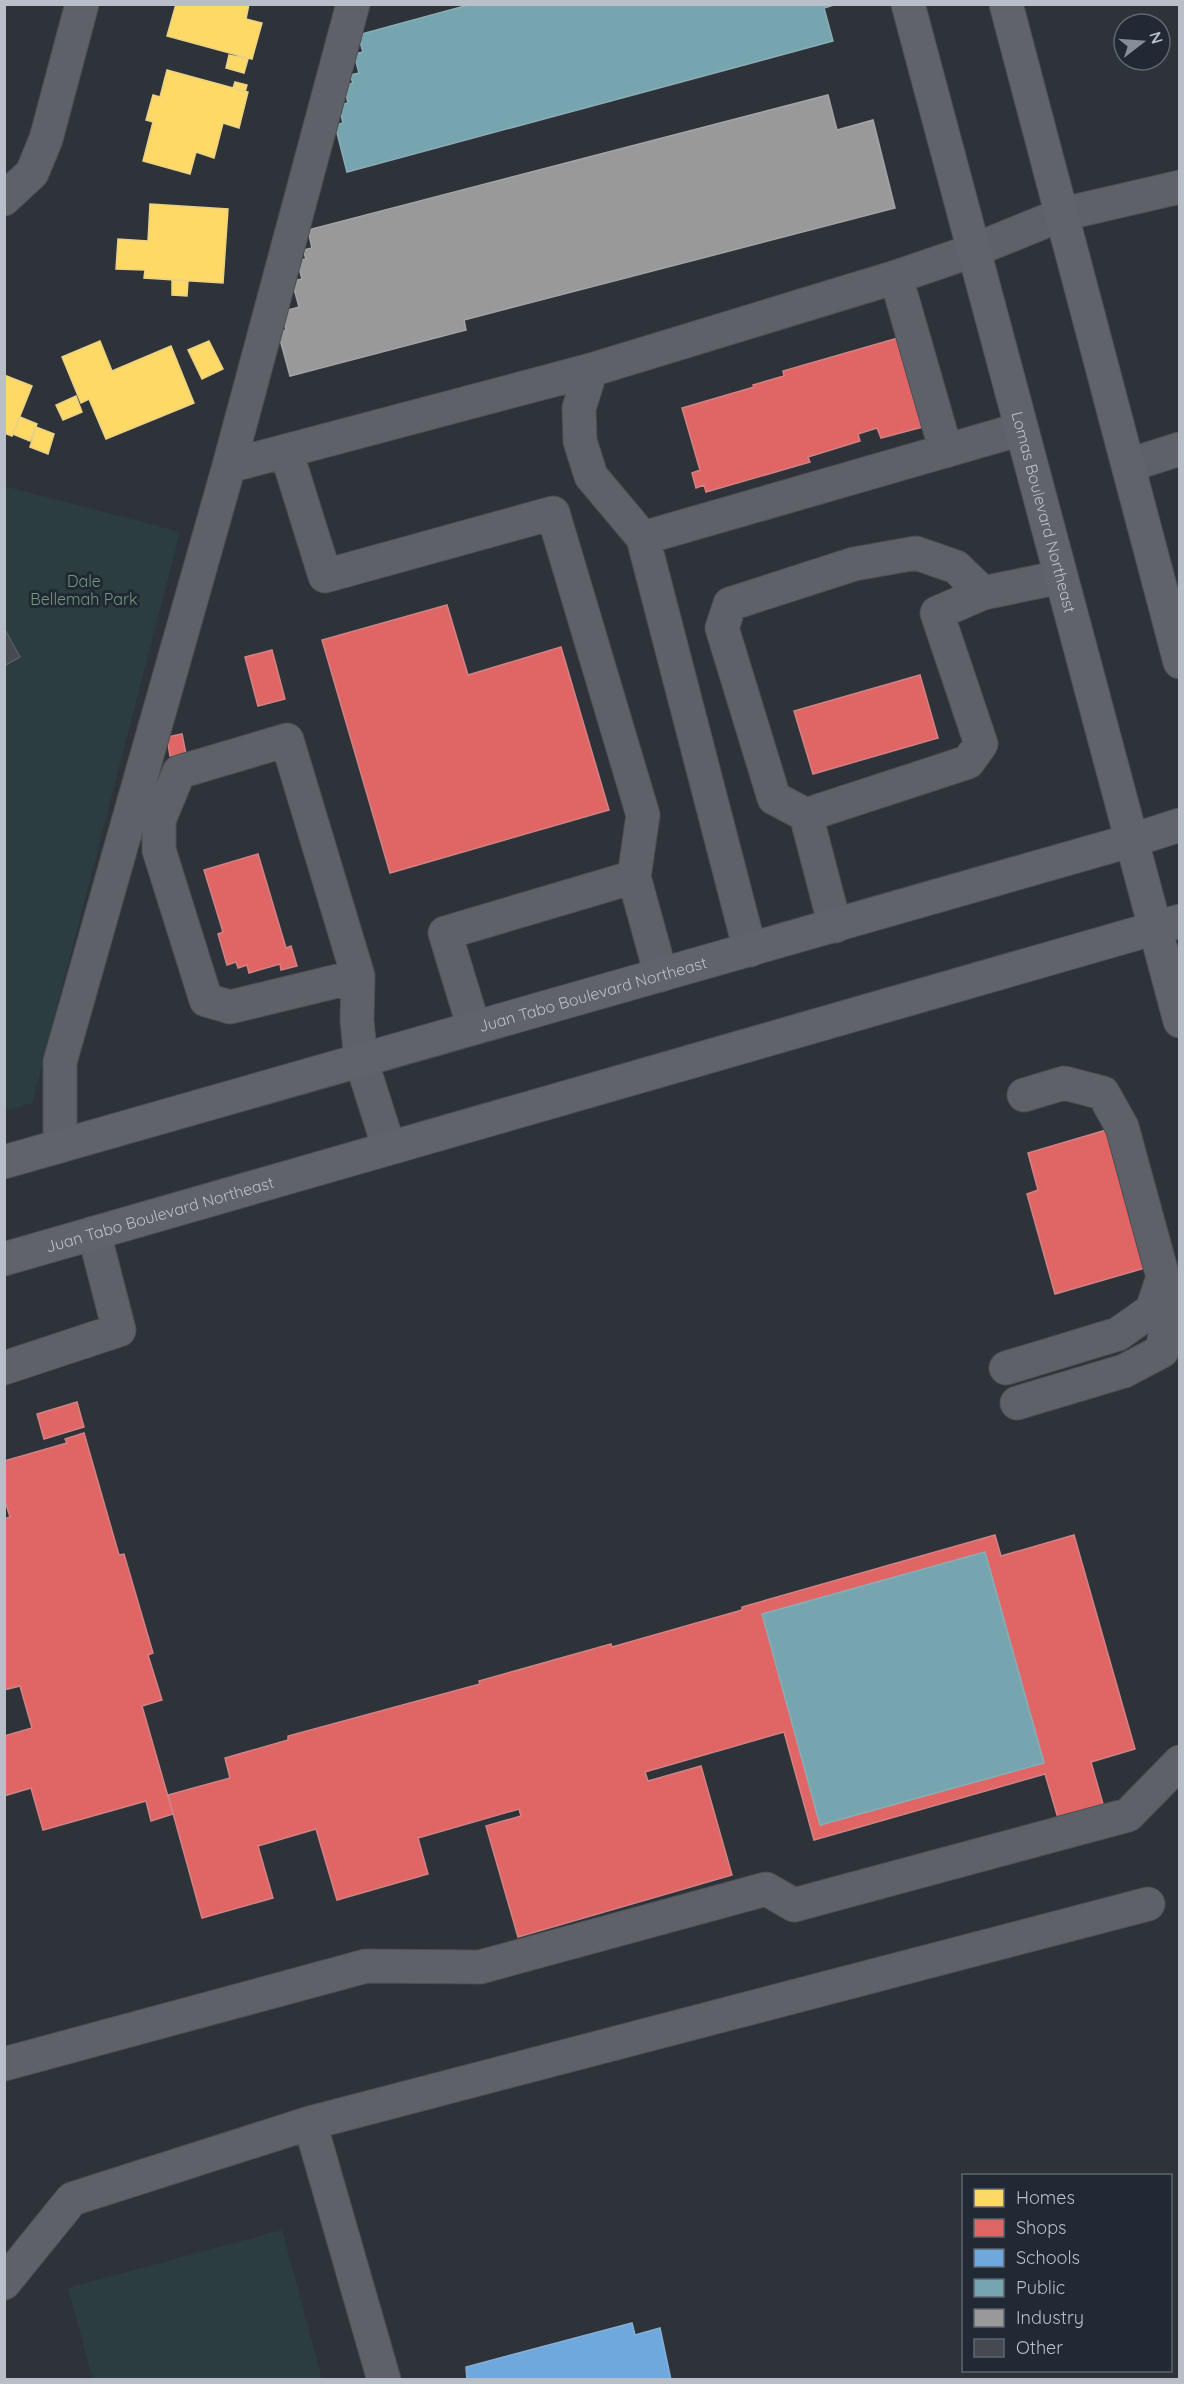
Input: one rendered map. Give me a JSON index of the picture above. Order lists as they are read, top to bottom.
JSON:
{
  "streets": {
    "main road": ["Lomas Boulevard Northeast", "Juan Tabo Boulevard Northeast"]
  },
  "crossings": [
    ["Lomas Boulevard Northeast", "Juan Tabo Boulevard Northeast"]
  ],
  "parks": ["Dale Bellemah Park"],
  "legend": [
    "Homes",
    "Shops",
    "Schools",
    "Public",
    "Industry",
    "Other"
  ],
  "north": "right"
}
